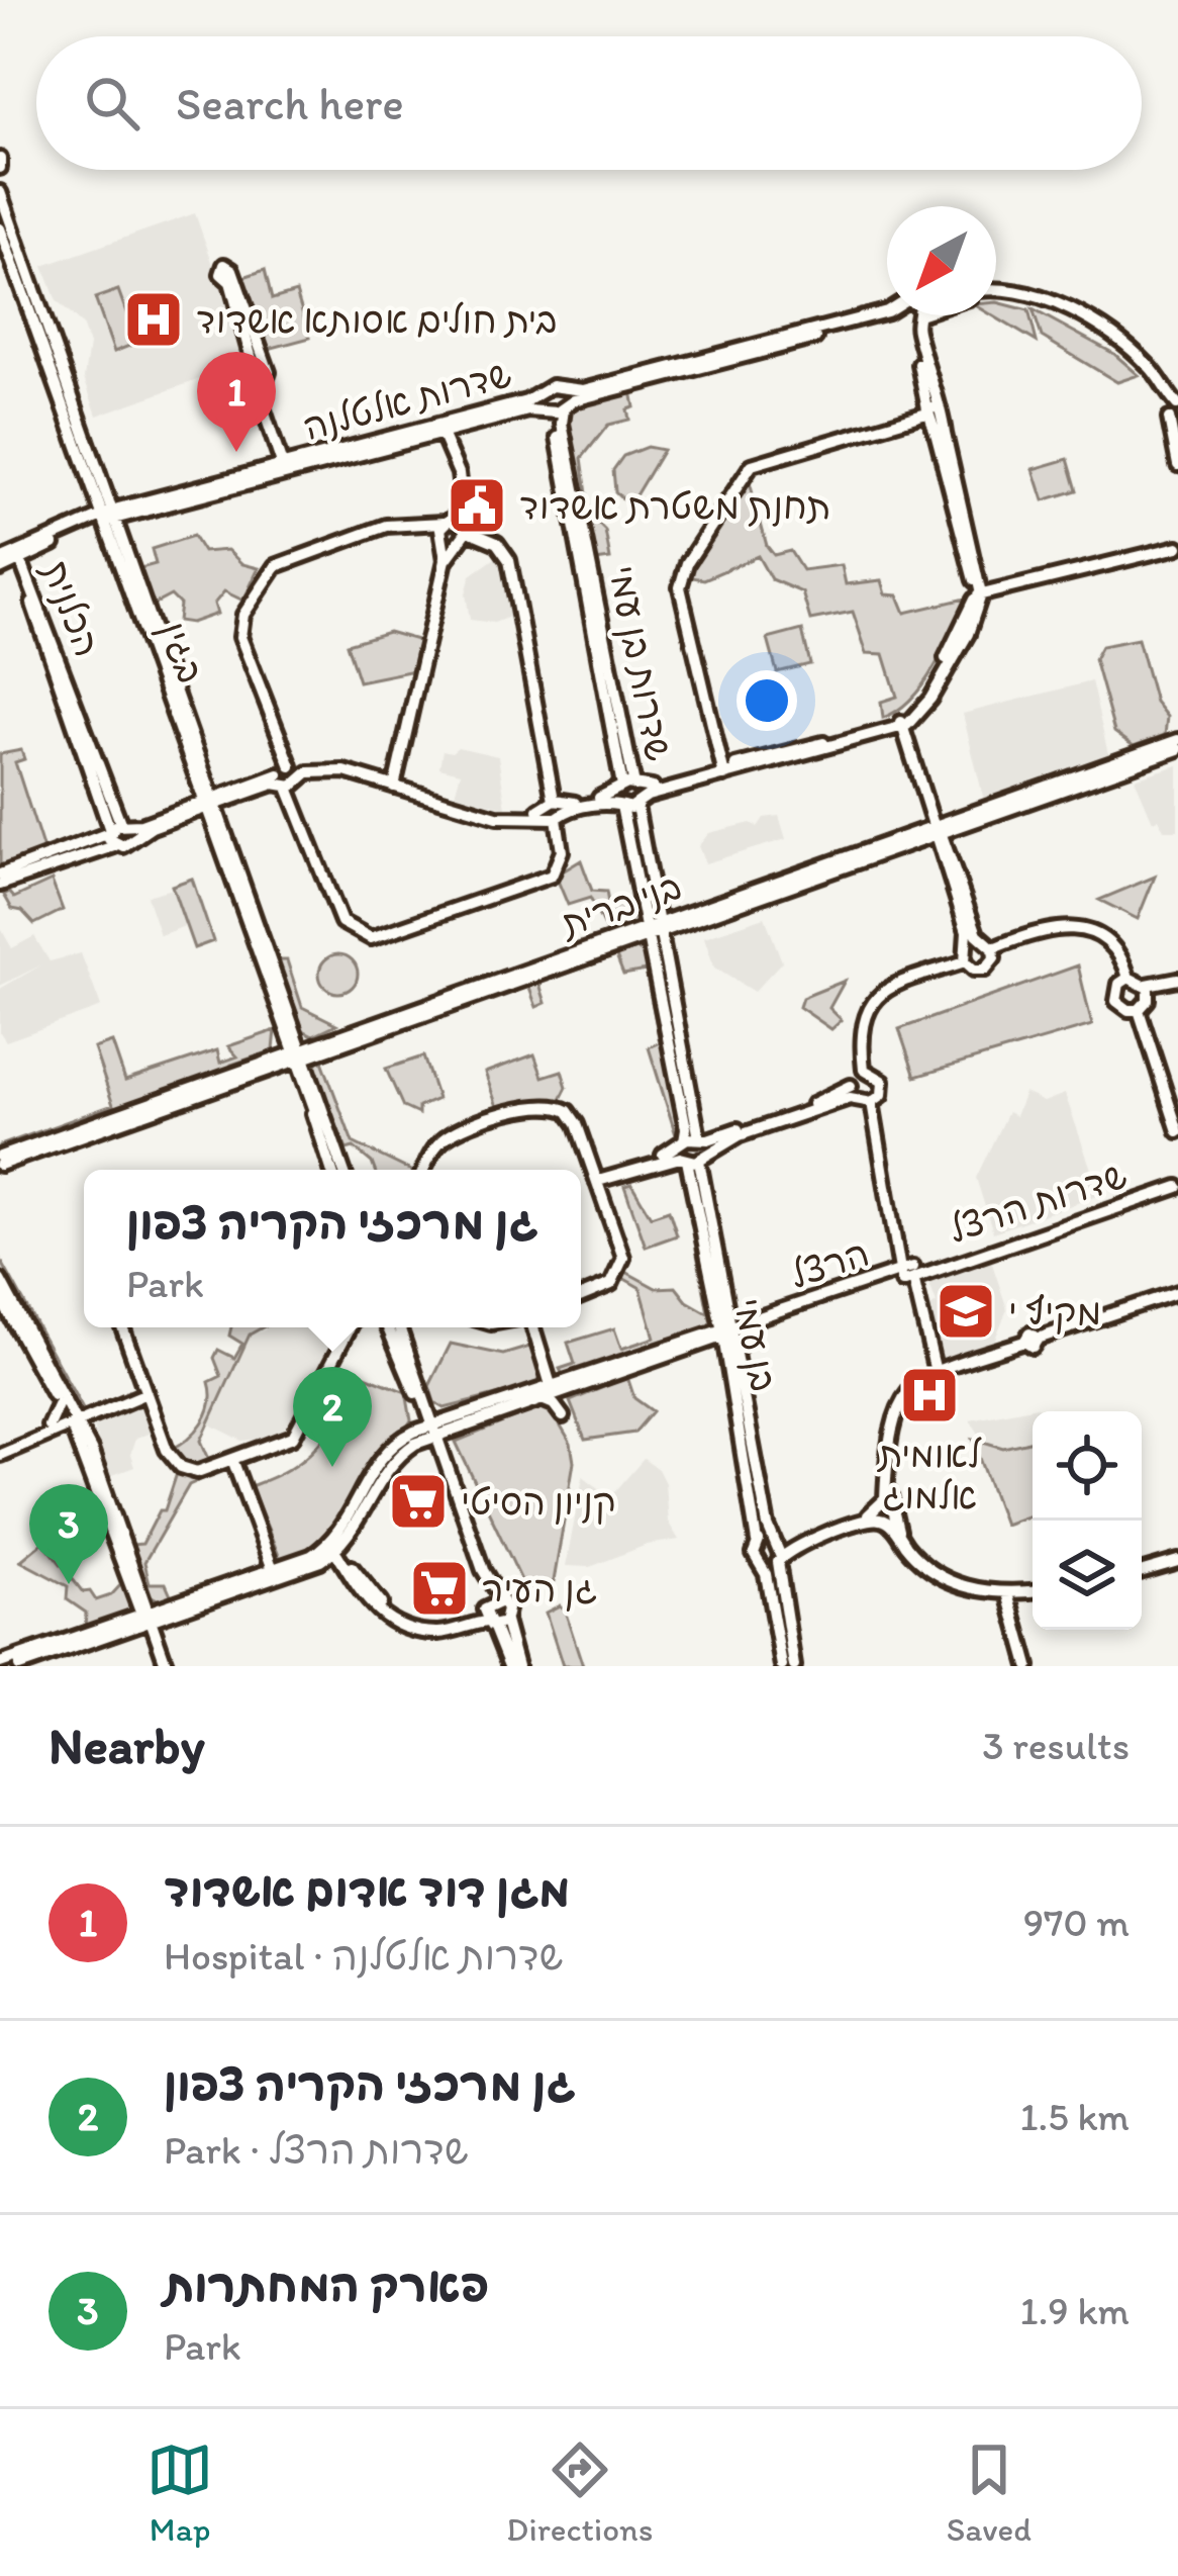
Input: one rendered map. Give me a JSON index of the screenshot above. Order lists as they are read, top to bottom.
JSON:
{
  "streets": {
    "main road": [
      "שדרות אלטלנה",
      "הכלנית",
      "בגין",
      "שדרות בן עמי",
      "בני ברית",
      "שדרות הרצל",
      "הרצל",
      "בן עמי"
    ]
  },
  "crossings": [
    ["שדרות אלטלנה", "בגין"],
    ["שדרות אלטלנה", "שדרות בן עמי"],
    ["בגין", "בני ברית"],
    ["שדרות הרצל", "הרצל"],
    ["הרצל", "בן עמי"]
  ],
  "places": {
    "hospital": ["בית חולים אסותא אשדוד", "לאומית אלמוג"],
    "public building": ["תחנת משטרת אשדוד"],
    "school or university": ["מקיף י"],
    "supermarket": ["קניון הסיטי", "גן העיר"]
  },
  "north": "bottom left",
  "page": {
    "search": "Search here",
    "pins": ["1", "2", "3"],
    "popup": ["גן מרכזי הקריה צפון", "Park"],
    "heading": ["Nearby", "3 results"],
    "list": [
      {
        "mark": "1",
        "name": "מגן דוד אדום אשדוד",
        "note": "Hospital · שדרות אלטלנה",
        "value": "970 m"
      },
      {
        "mark": "2",
        "name": "גן מרכזי הקריה צפון",
        "note": "Park · שדרות הרצל",
        "value": "1.5 km"
      },
      {
        "mark": "3",
        "name": "פארק המחתרות",
        "note": "Park",
        "value": "1.9 km"
      }
    ],
    "nav": ["Map", "Directions", "Saved"]
  }
}
